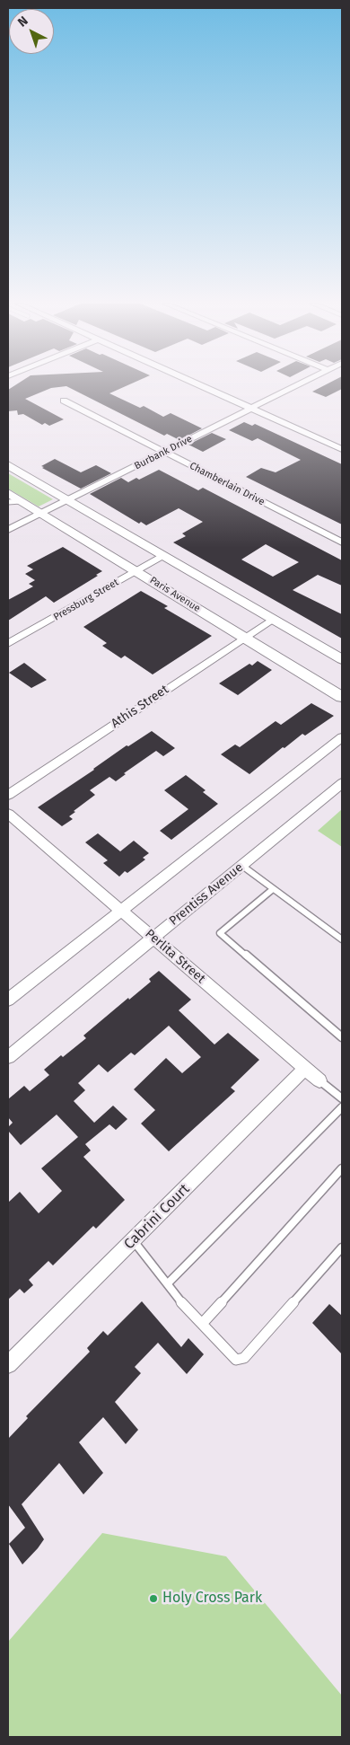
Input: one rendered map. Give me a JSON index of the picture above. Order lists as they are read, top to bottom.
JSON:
{
  "streets": {
    "street": [
      "Burbank Drive",
      "Chamberlain Drive",
      "Paris Avenue",
      "Pressburg Street",
      "Athis Street",
      "Prentiss Avenue",
      "Perlita Street",
      "Cabrini Court"
    ]
  },
  "crossings": [
    ["Burbank Drive", "Chamberlain Drive"],
    ["Burbank Drive", "Paris Avenue"],
    ["Paris Avenue", "Pressburg Street"],
    ["Paris Avenue", "Athis Street"],
    ["Prentiss Avenue", "Perlita Street"],
    ["Perlita Street", "Cabrini Court"]
  ],
  "places": ["Holy Cross Park"],
  "north": "top left"
}
